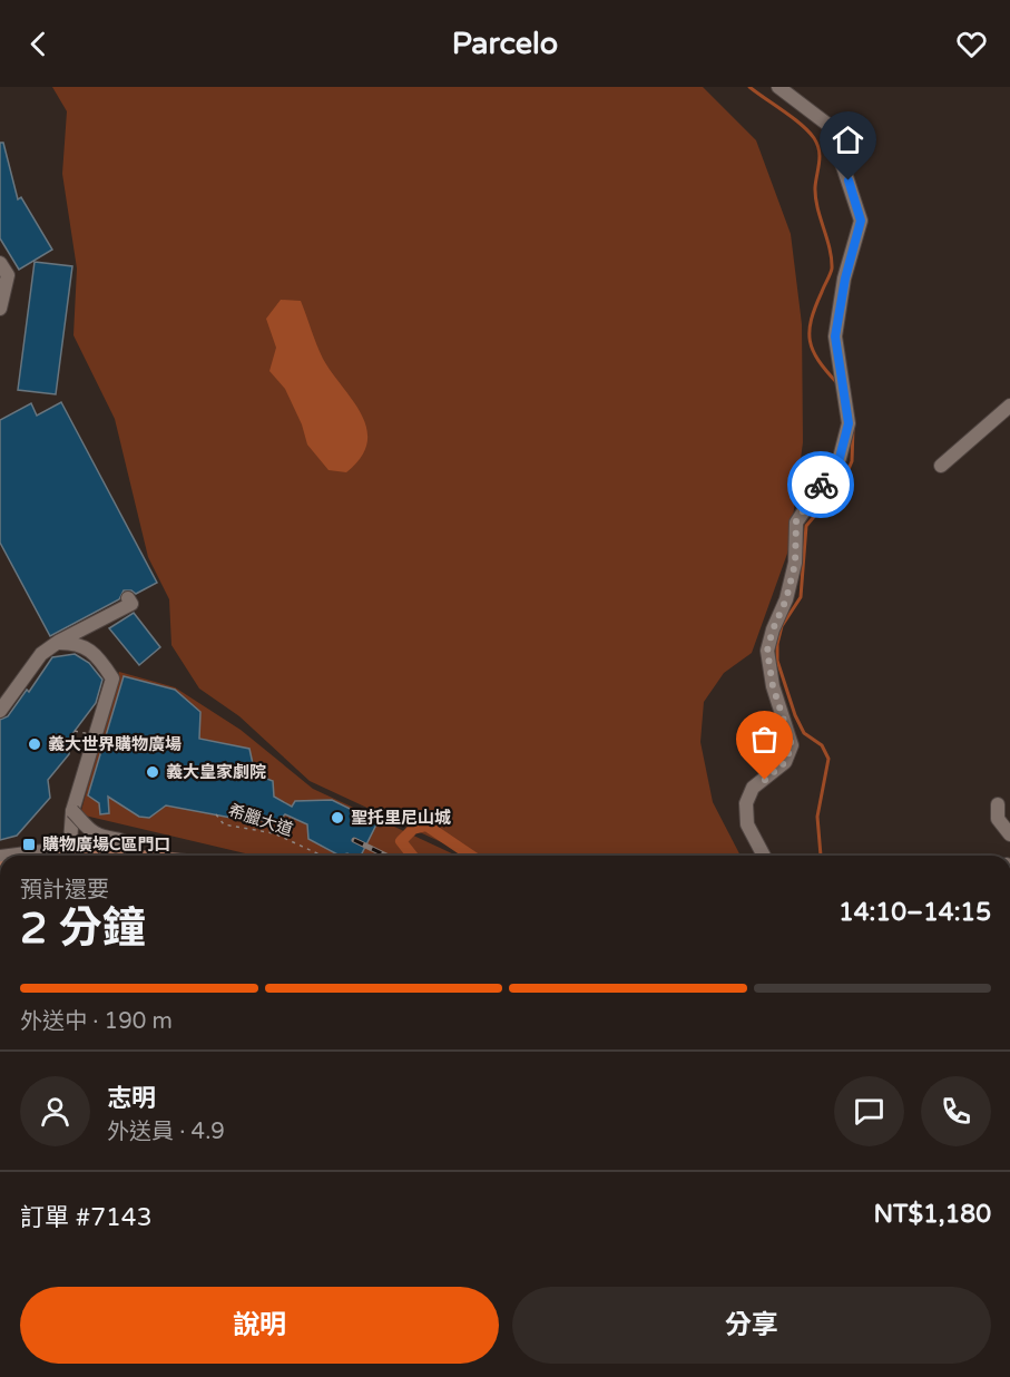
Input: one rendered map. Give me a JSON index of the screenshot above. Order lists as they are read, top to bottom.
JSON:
{
  "streets": {
    "path": ["希臘大道"]
  },
  "places": {
    "other": ["義大世界購物廣場", "義大皇家劇院", "聖托里尼山城"],
    "transit": ["購物廣場C區門口"]
  },
  "page": {
    "header": "Parcelo",
    "heading": ["2 分鐘", "預計還要", "14:10–14:15"],
    "panel": [
      "志明",
      "外送員 · 4.9",
      "訂單 #7143",
      "NT$1,180"
    ],
    "bar": "外送中 · 190 m",
    "buttons": ["說明", "分享"]
  }
}
